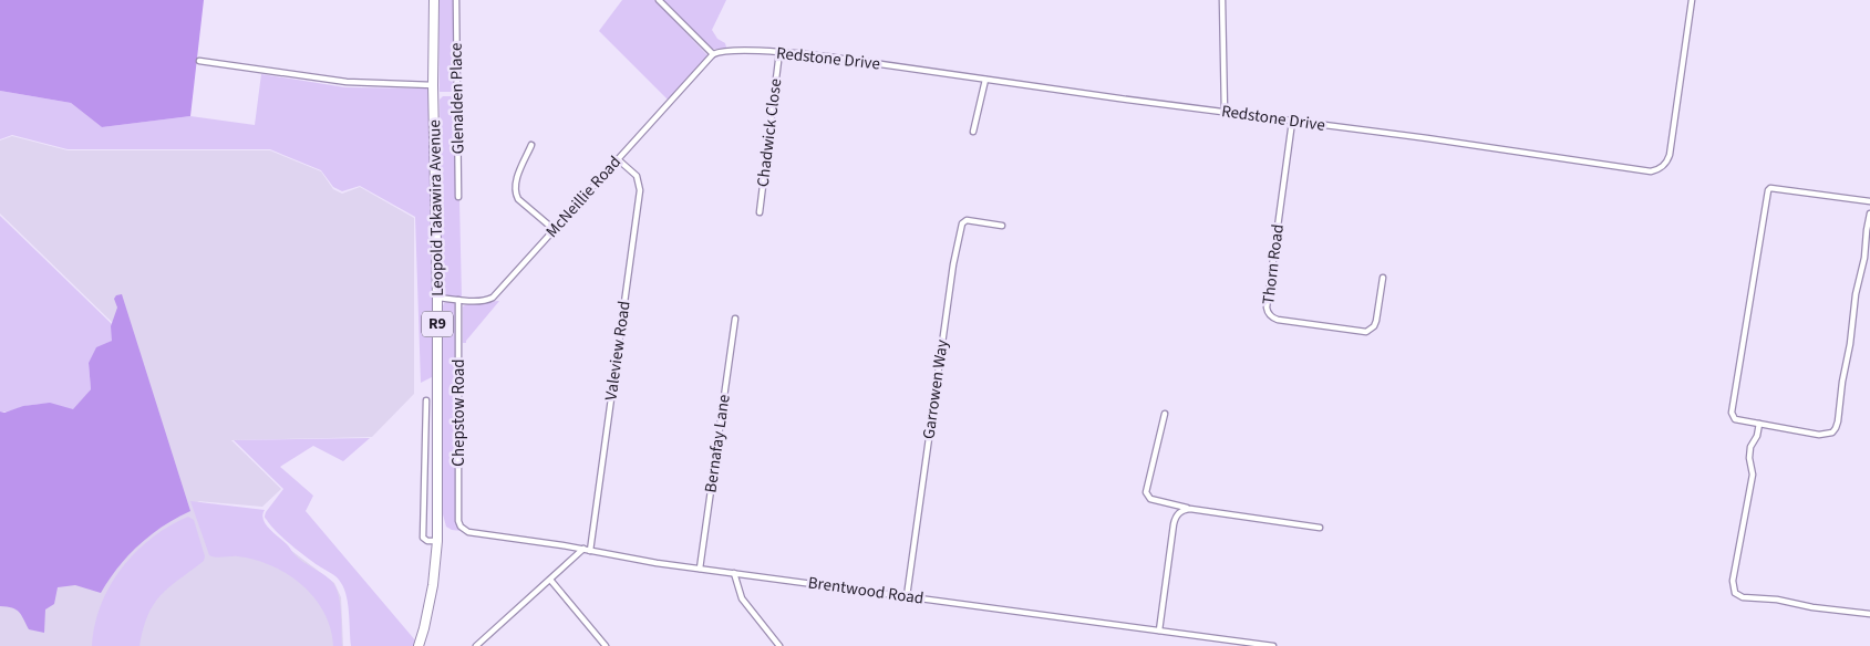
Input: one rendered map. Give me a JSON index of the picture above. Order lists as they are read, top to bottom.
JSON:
{
  "streets": {
    "highway": ["Leopold Takawira Avenue", "R9"],
    "street": [
      "Redstone Drive",
      "Glenalden Place",
      "Chadwick Close",
      "McNeillie Road",
      "Thorn Road",
      "Valeview Road",
      "Garrowen Way",
      "Chepstow Road",
      "Bernafay Lane",
      "Brentwood Road"
    ]
  },
  "crossings": [
    ["Redstone Drive", "Chadwick Close"],
    ["Redstone Drive", "McNeillie Road"],
    ["Redstone Drive", "Thorn Road"],
    ["McNeillie Road", "Leopold Takawira Avenue"],
    ["McNeillie Road", "Valeview Road"],
    ["McNeillie Road", "Chepstow Road"],
    ["Valeview Road", "Brentwood Road"],
    ["Garrowen Way", "Brentwood Road"],
    ["Chepstow Road", "Brentwood Road"],
    ["Bernafay Lane", "Brentwood Road"]
  ]
}
